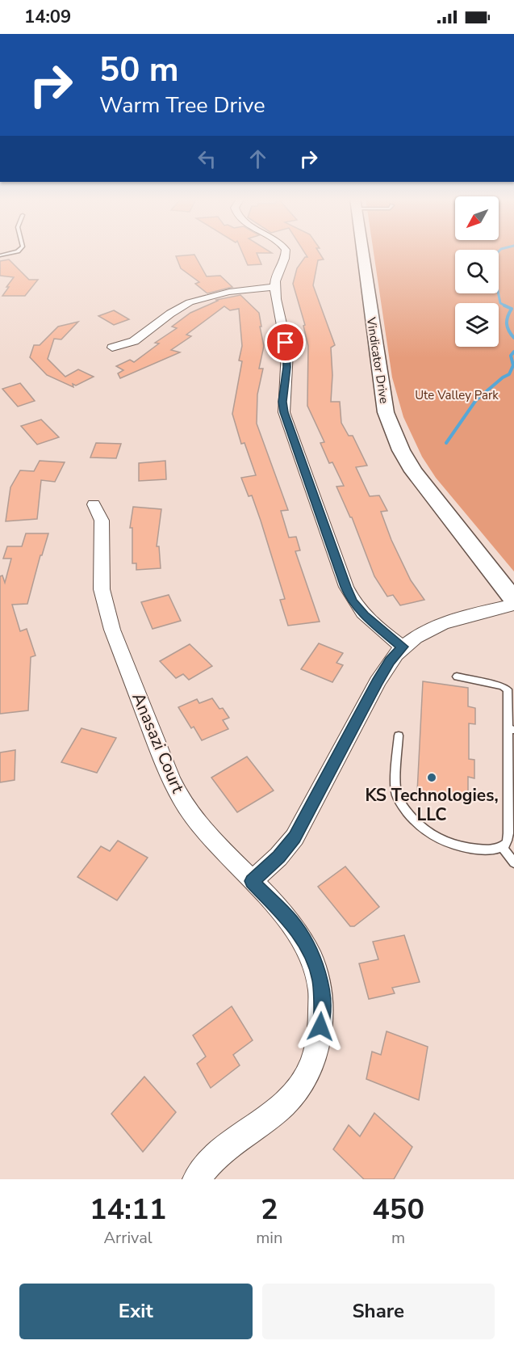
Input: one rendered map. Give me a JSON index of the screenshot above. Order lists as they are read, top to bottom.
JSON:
{
  "streets": {
    "main road": ["Vindicator Drive"],
    "street": ["Anasazi Court"]
  },
  "parks": ["Ute Valley Park"],
  "places": ["KS Technologies, LLC"],
  "north": "bottom left",
  "page": {
    "status": "14:09",
    "turn": ["50 m", "Warm Tree Drive"],
    "eta": [
      "14:11",
      "Arrival",
      "2",
      "min",
      "450",
      "m"
    ],
    "buttons": ["Exit", "Share"]
  }
}
